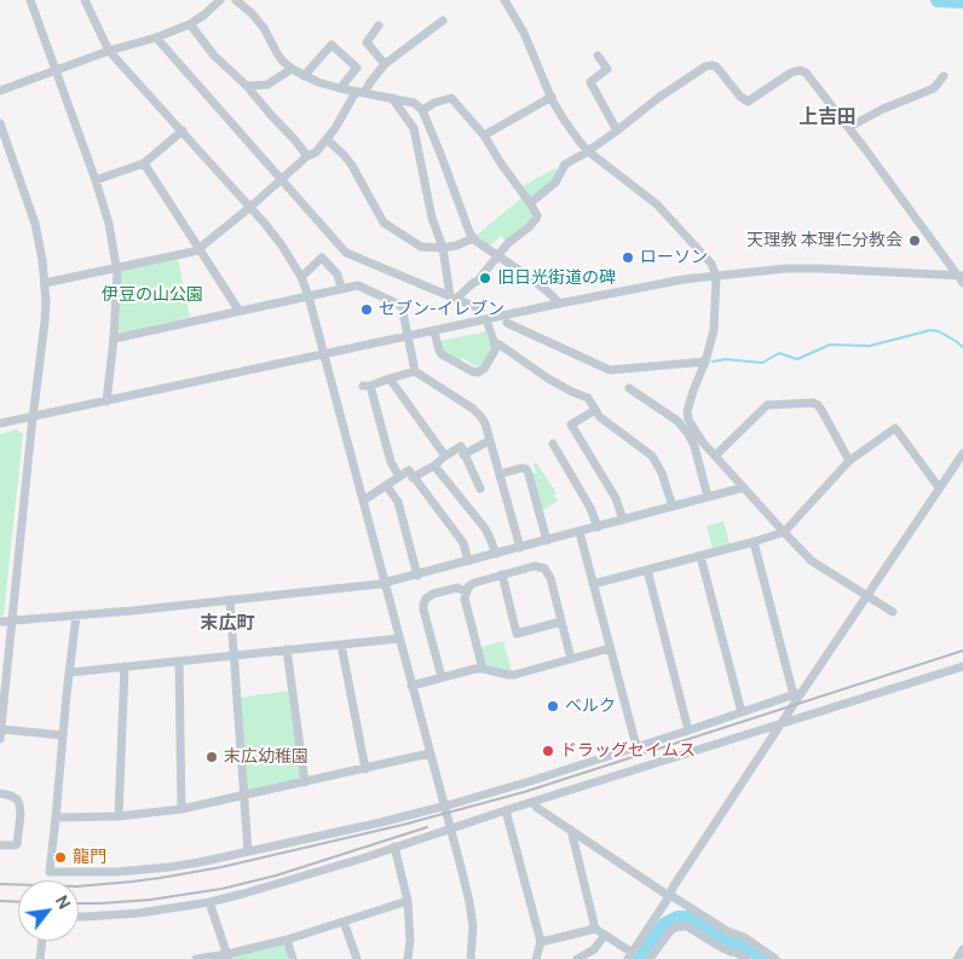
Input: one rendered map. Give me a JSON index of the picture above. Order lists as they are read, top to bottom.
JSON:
{
  "districts": ["上吉田", "末広町"],
  "parks": ["伊豆の山公園"],
  "places": [
    "天理教 本理仁分教会",
    "ローソン",
    "旧日光街道の碑",
    "セブン-イレブン",
    "ベルク",
    "ドラッグセイムス",
    "末広幼稚園",
    "龍門"
  ],
  "north": "top right"
}
